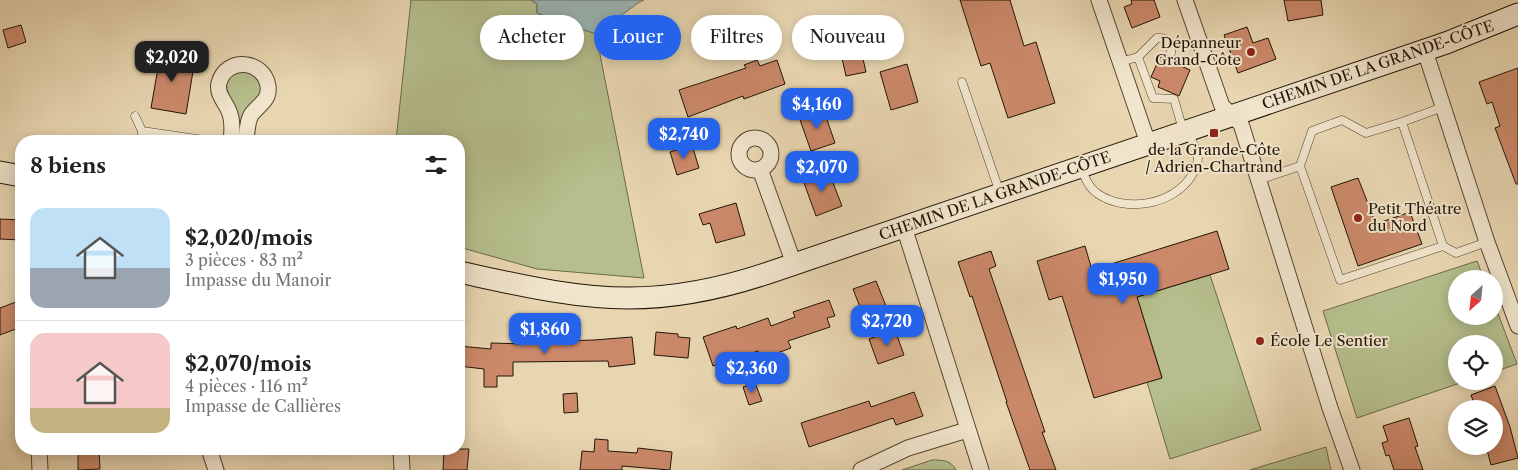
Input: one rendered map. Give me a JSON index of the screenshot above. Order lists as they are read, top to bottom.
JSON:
{
  "streets": {
    "main road": ["CHEMIN DE LA GRANDE-CÔTE"]
  },
  "places": {
    "other": ["Dépanneur Grand-Côte", "Petit Théatre du Nord", "École Le Sentier"],
    "transit": ["de la Grande-Côte / Adrien-Chartrand"]
  },
  "north": "bottom left",
  "page": {
    "chip": [
      "Acheter",
      "Louer",
      "Filtres",
      "Nouveau"
    ],
    "price": [
      "$2,020",
      "$4,160",
      "$2,740",
      "$2,070",
      "$1,950",
      "$2,720",
      "$1,860",
      "$2,360"
    ],
    "heading": "8 biens",
    "list": [
      {
        "name": "$2,020/mois",
        "note": "3 pièces · 83 m² · Impasse du Manoir"
      },
      {
        "name": "$2,070/mois",
        "note": "4 pièces · 116 m² · Impasse de Callières"
      }
    ]
  }
}
